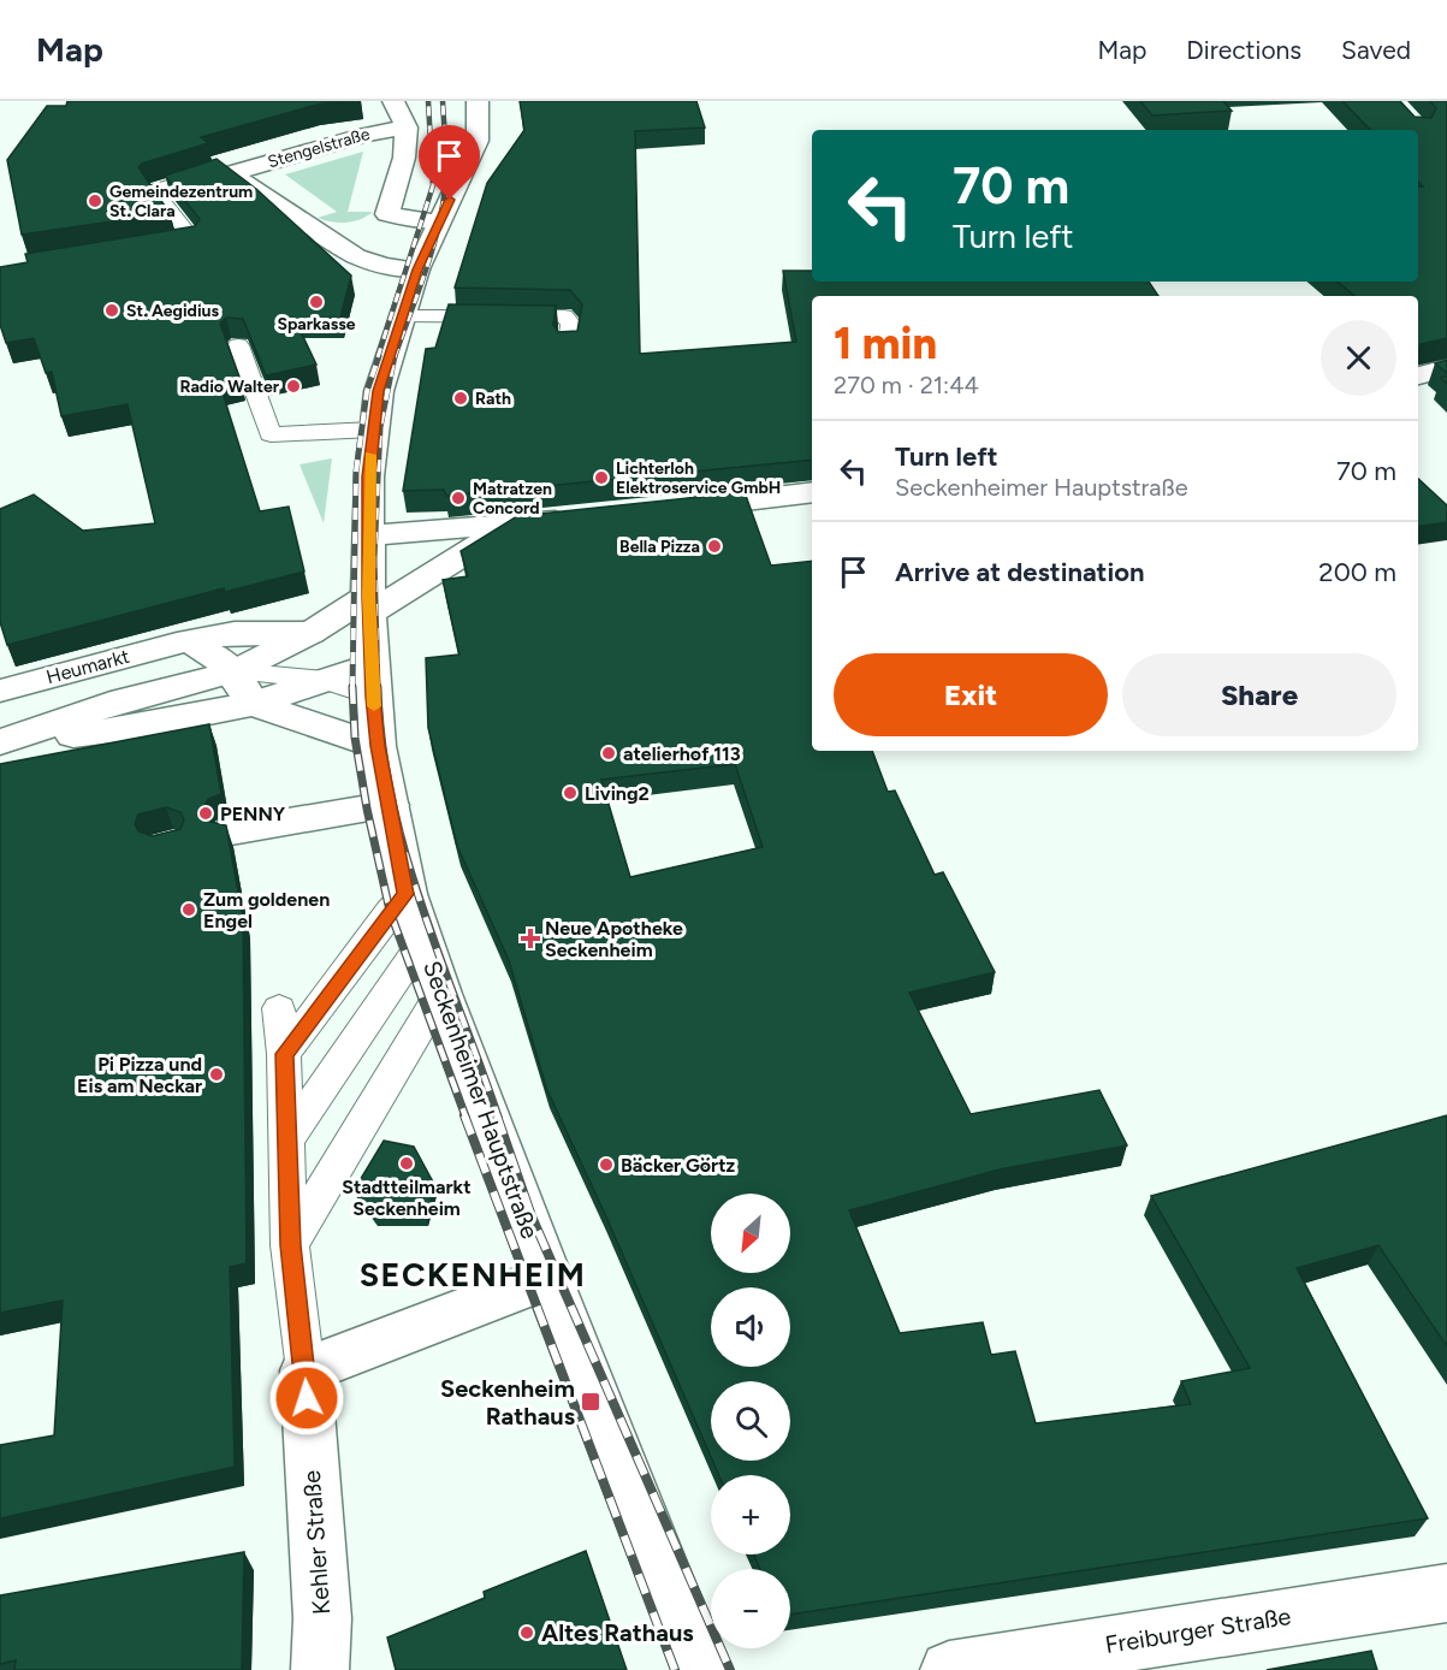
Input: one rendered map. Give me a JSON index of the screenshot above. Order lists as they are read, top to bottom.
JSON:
{
  "streets": {
    "street": [
      "Stengelstraße",
      "Heumarkt",
      "Seckenheimer Hauptstraße",
      "Kehler Straße",
      "Freiburger Straße"
    ]
  },
  "crossings": [
    ["Stengelstraße", "Seckenheimer Hauptstraße"]
  ],
  "districts": ["SECKENHEIM"],
  "places": {
    "other": [
      "Gemeindezentrum St. Clara",
      "Sparkasse",
      "St. Aegidius",
      "Radio Walter",
      "Rath",
      "Lichterloh Elektroservice GmbH",
      "Matratzen Concord",
      "Bella Pizza",
      "atelierhof 113",
      "Living2",
      "PENNY",
      "Zum goldenen Engel",
      "Pi Pizza und Eis am Neckar",
      "Stadtteilmarkt Seckenheim",
      "Bäcker Görtz",
      "Altes Rathaus"
    ],
    "health": ["Neue Apotheke Seckenheim"],
    "transit": ["Seckenheim Rathaus"]
  },
  "north": "bottom left",
  "page": {
    "header": "Map",
    "nav": ["Map", "Directions", "Saved"],
    "turn": ["70 m", "Turn left"],
    "heading": ["1 min", "270 m · 21:44"],
    "list": [
      {
        "name": "Turn left",
        "note": "Seckenheimer Hauptstraße",
        "value": "70 m"
      },
      {
        "name": "Arrive at destination",
        "value": "200 m"
      }
    ],
    "buttons": ["Exit", "Share"],
    "map_buttons": ["+", "−"]
  }
}
